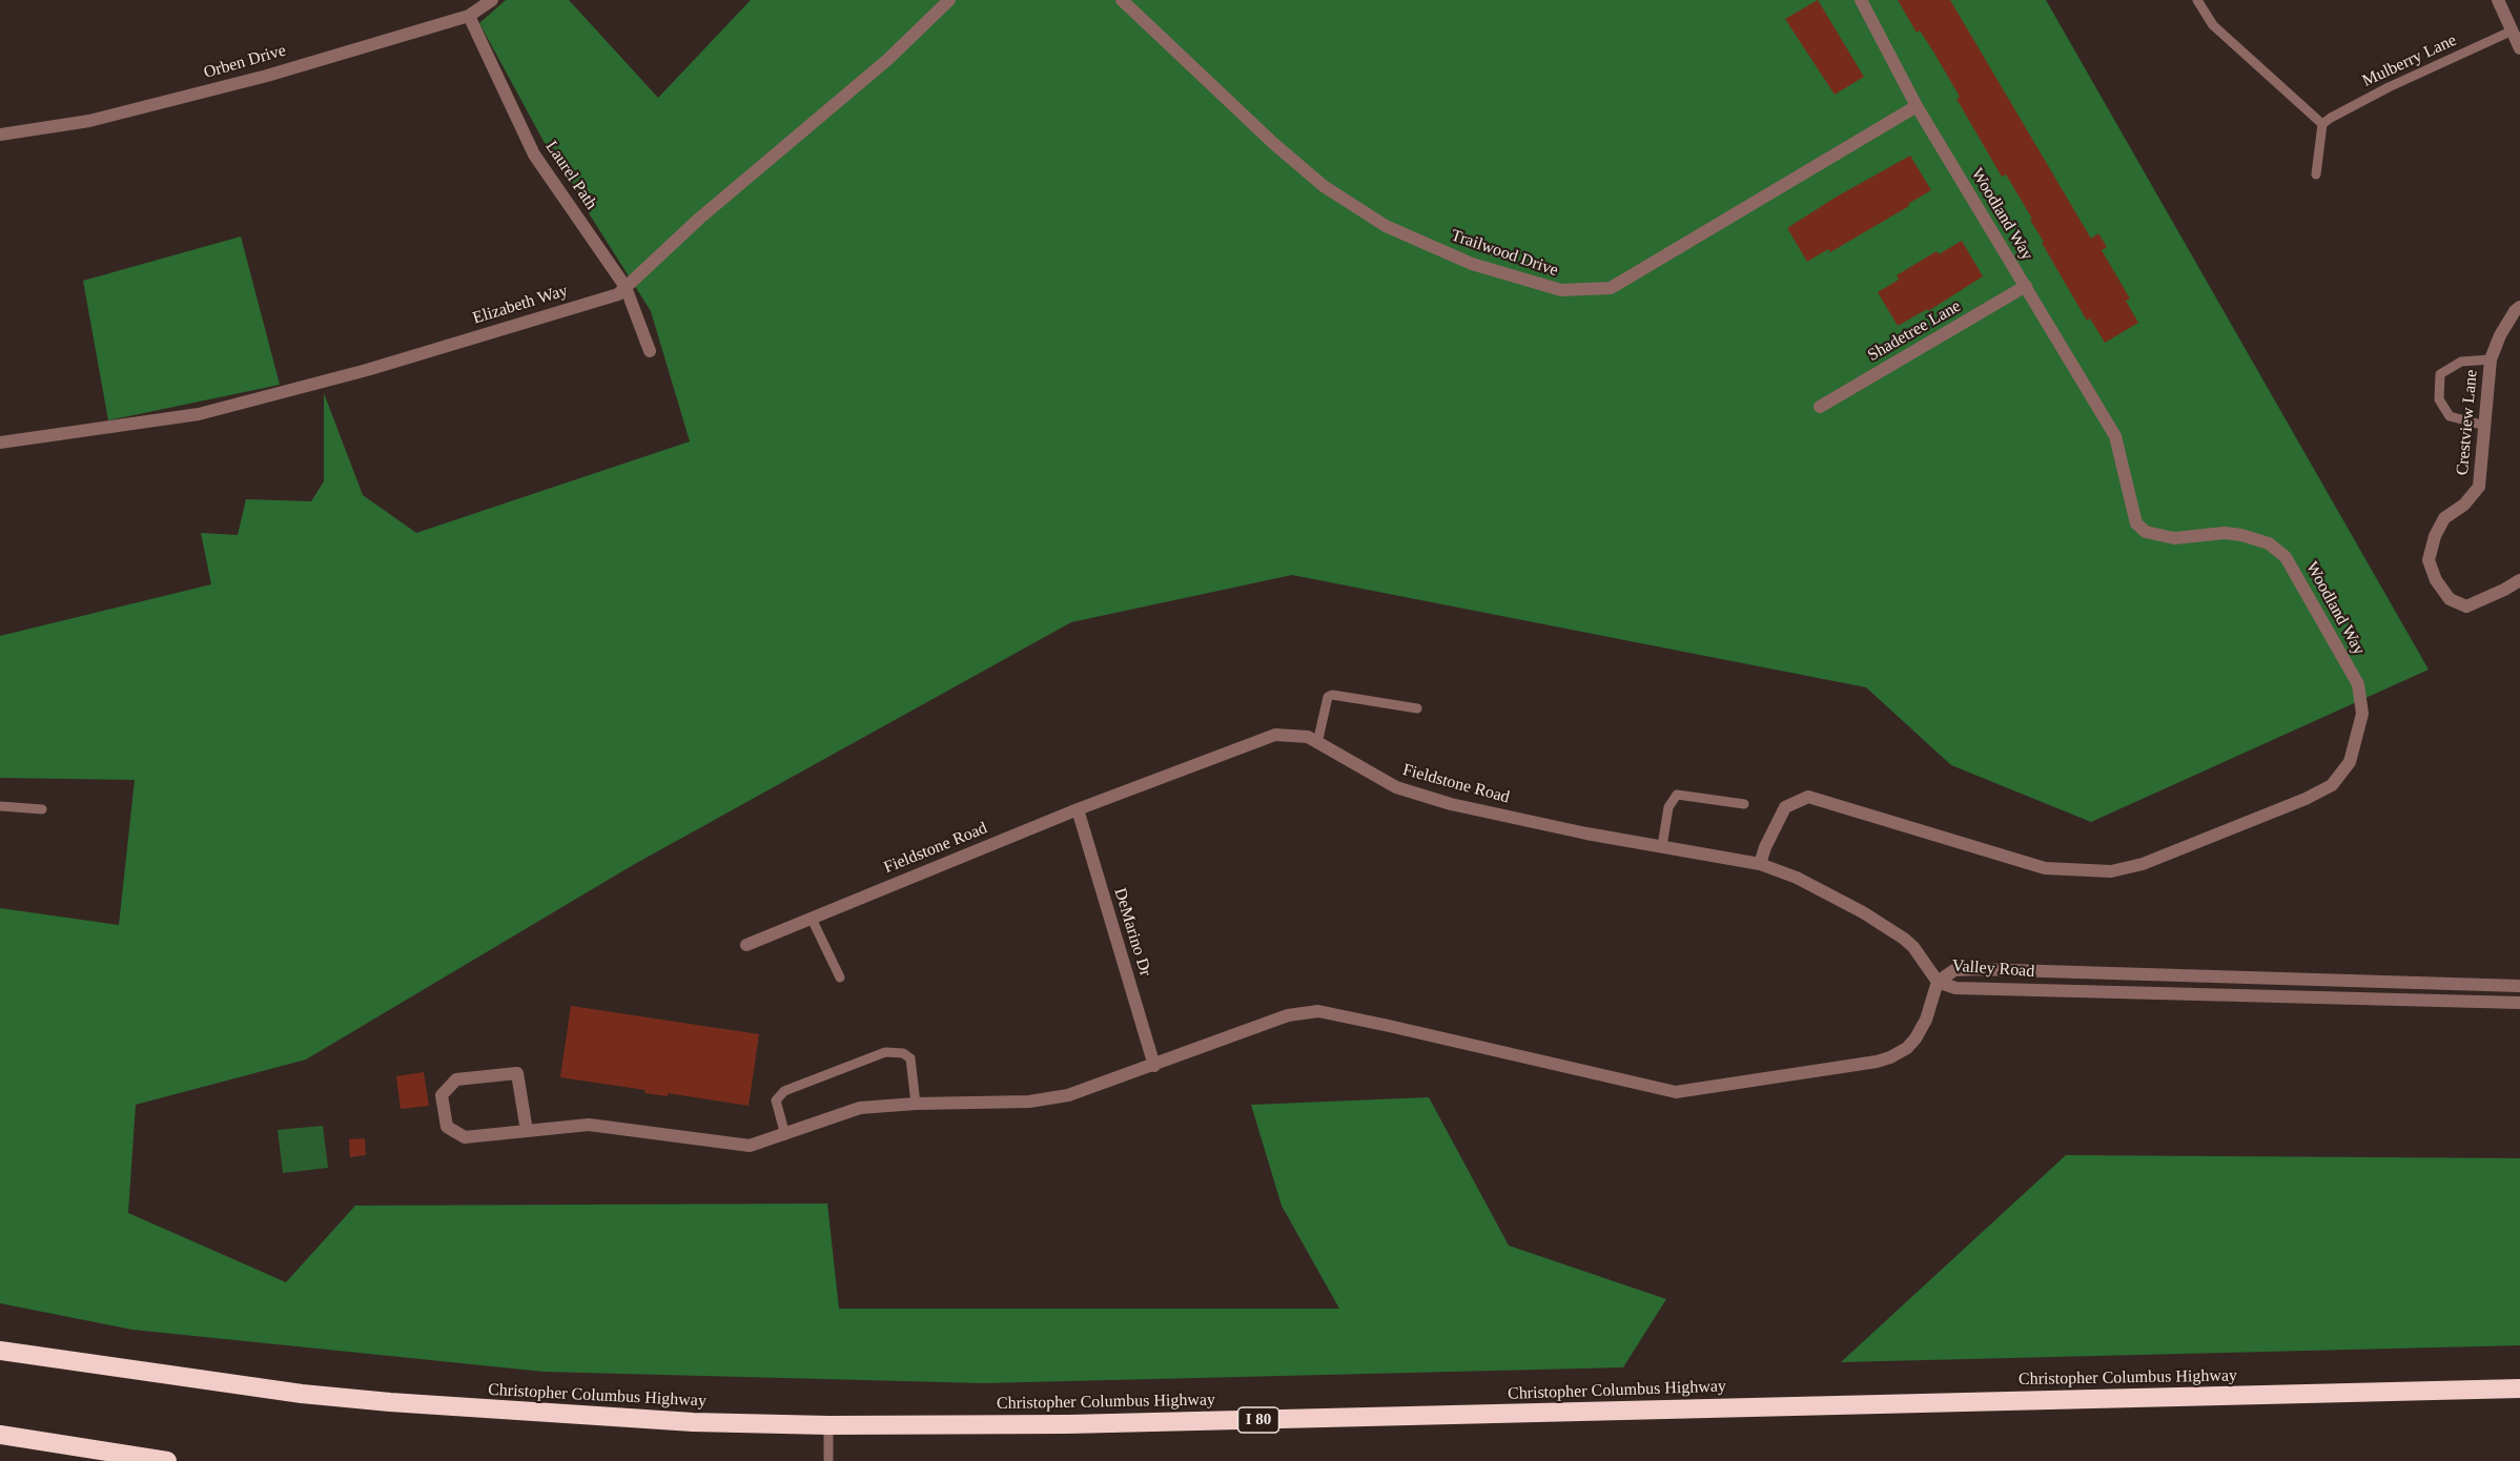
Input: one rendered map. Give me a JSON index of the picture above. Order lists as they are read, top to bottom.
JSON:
{
  "streets": {
    "highway": ["Christopher Columbus Highway", "I 80"],
    "street": [
      "Orben Drive",
      "Laurel Path",
      "Woodland Way",
      "Trailwood Drive",
      "Elizabeth Way",
      "Shadetree Lane",
      "Crestview Lane",
      "Fieldstone Road",
      "DeMarino Dr",
      "Valley Road"
    ],
    "lane": ["Mulberry Lane"]
  },
  "crossings": [
    ["Orben Drive", "Laurel Path"],
    ["Laurel Path", "Elizabeth Way"],
    ["Woodland Way", "Trailwood Drive"],
    ["Woodland Way", "Shadetree Lane"],
    ["Woodland Way", "Fieldstone Road"],
    ["Fieldstone Road", "DeMarino Dr"],
    ["Fieldstone Road", "Valley Road"]
  ]
}
